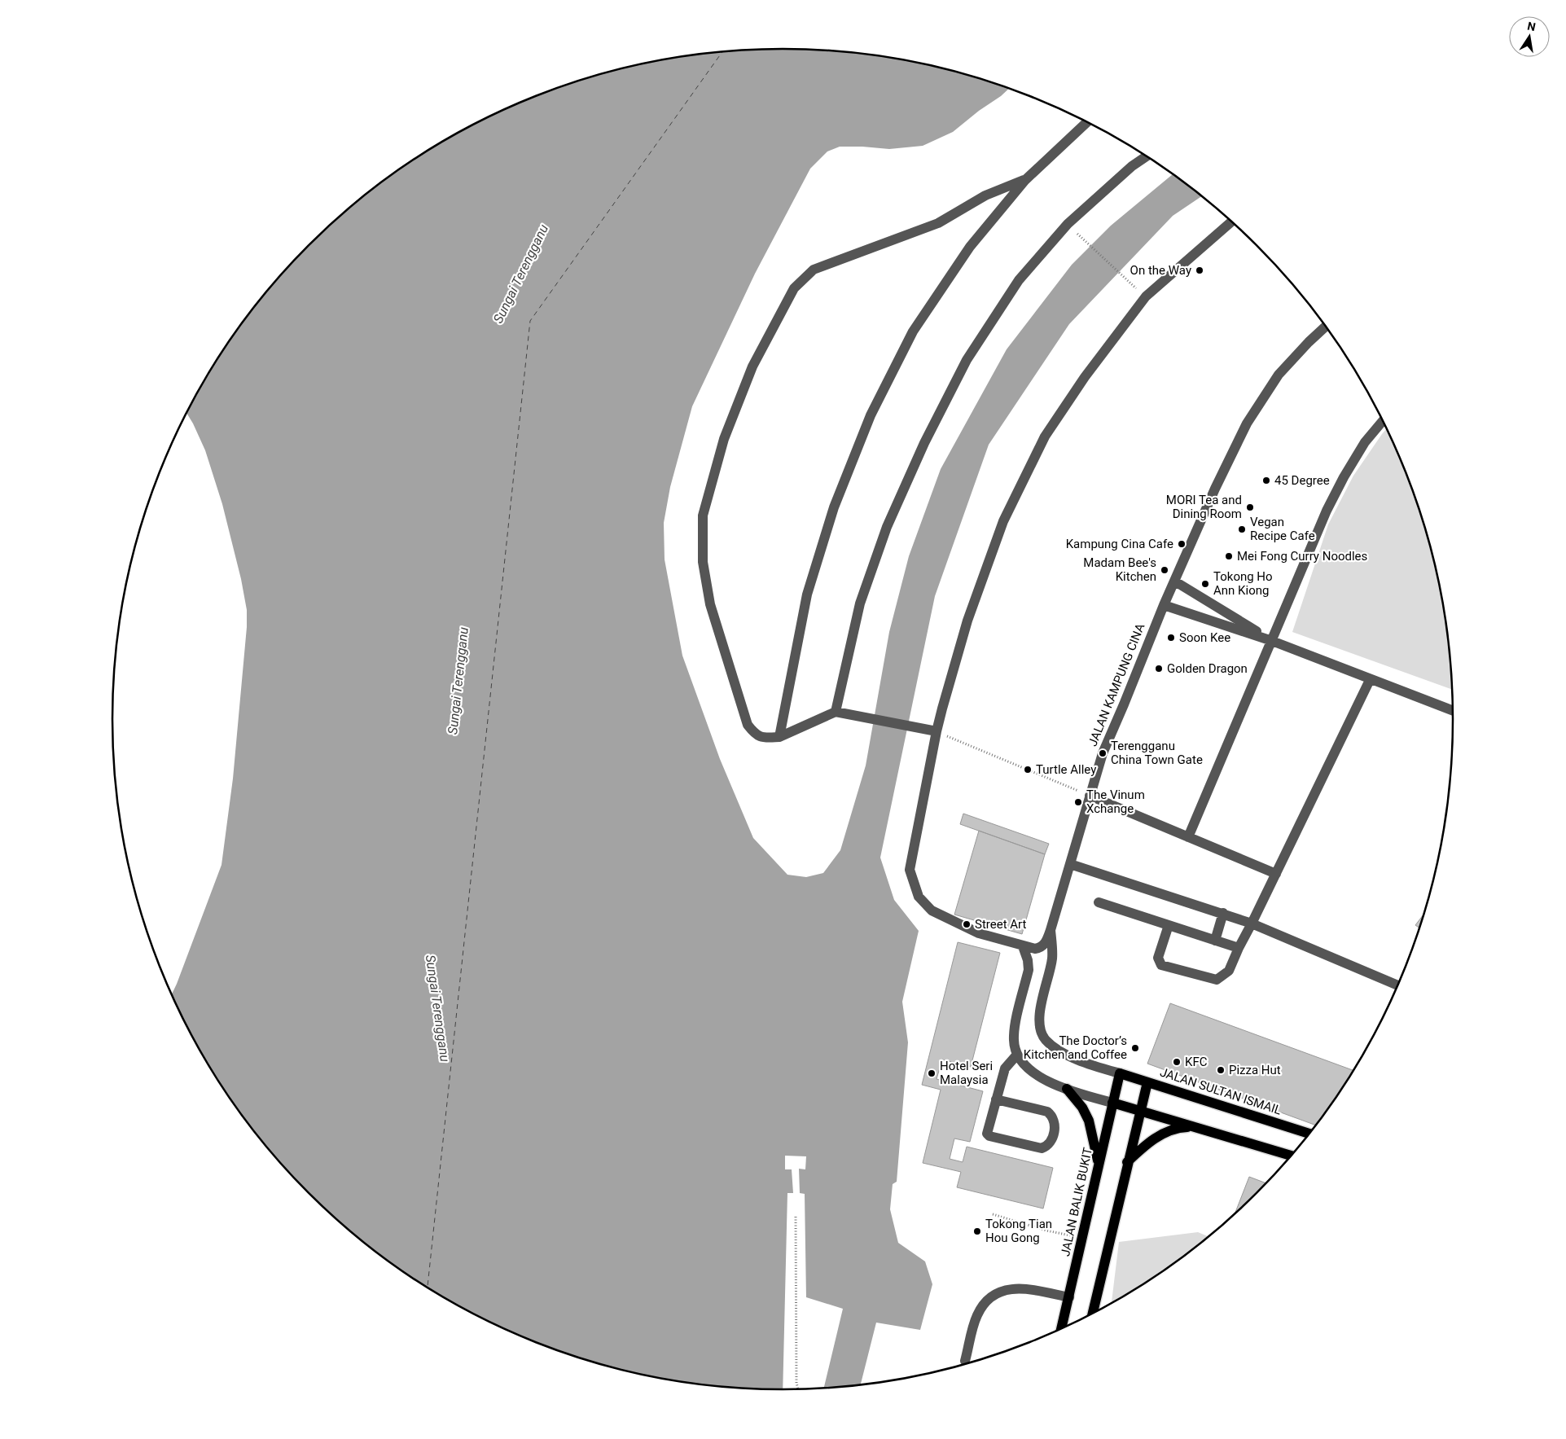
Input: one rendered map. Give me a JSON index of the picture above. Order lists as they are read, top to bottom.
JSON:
{
  "streets": {
    "main road": ["JALAN SULTAN ISMAIL", "JALAN BALIK BUKIT"],
    "street": ["JALAN KAMPUNG CINA"]
  },
  "crossings": [
    ["JALAN KAMPUNG CINA", "JALAN SULTAN ISMAIL"],
    ["JALAN KAMPUNG CINA", "JALAN BALIK BUKIT"],
    ["JALAN SULTAN ISMAIL", "JALAN BALIK BUKIT"]
  ],
  "water": ["Sungai Terengganu"],
  "places": [
    "On the Way",
    "45 Degree",
    "MORI Tea and Dining Room",
    "Vegan Recipe Cafe",
    "Kampung Cina Cafe",
    "Mei Fong Curry Noodles",
    "Madam Bee's Kitchen",
    "Tokong Ho Ann Kiong",
    "Soon Kee",
    "Golden Dragon",
    "Terengganu China Town Gate",
    "Turtle Alley",
    "The Vinum Xchange",
    "Street Art",
    "The Doctor’s Kitchen and Coffee",
    "KFC",
    "Pizza Hut",
    "Hotel Seri Malaysia",
    "Tokong Tian Hou Gong"
  ],
  "north": "top"
}
